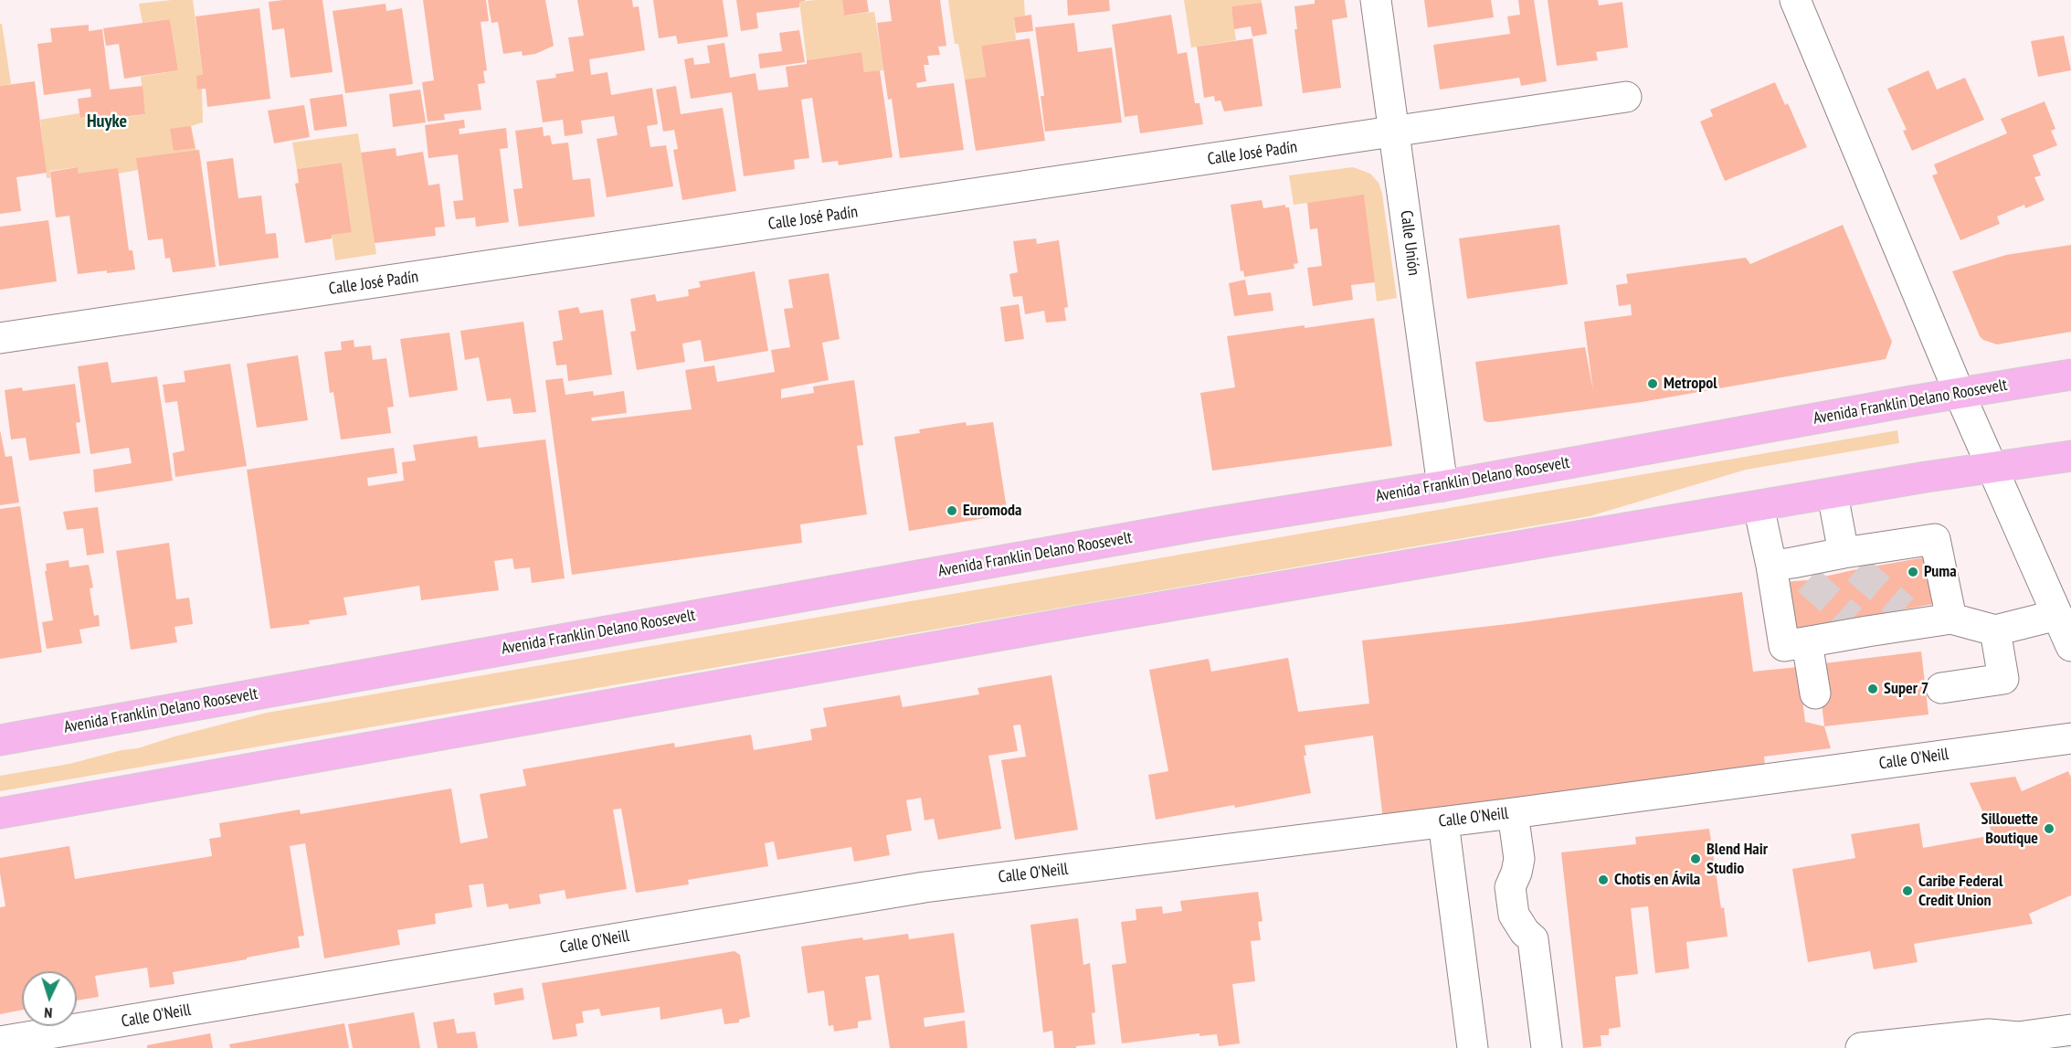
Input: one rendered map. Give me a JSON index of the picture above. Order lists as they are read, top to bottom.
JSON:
{
  "streets": {
    "main road": ["Avenida Franklin Delano Roosevelt"],
    "street": ["Calle José Padín", "Calle Unión", "Calle O'Neill"]
  },
  "crossings": [
    ["Calle José Padín", "Calle Unión"],
    ["Calle Unión", "Avenida Franklin Delano Roosevelt"]
  ],
  "districts": ["Huyke"],
  "places": [
    "Metropol",
    "Euromoda",
    "Puma",
    "Super 7",
    "Sillouette Boutique",
    "Blend Hair Studio",
    "Chotis en Ávila",
    "Caribe Federal Credit Union"
  ],
  "north": "bottom"
}
